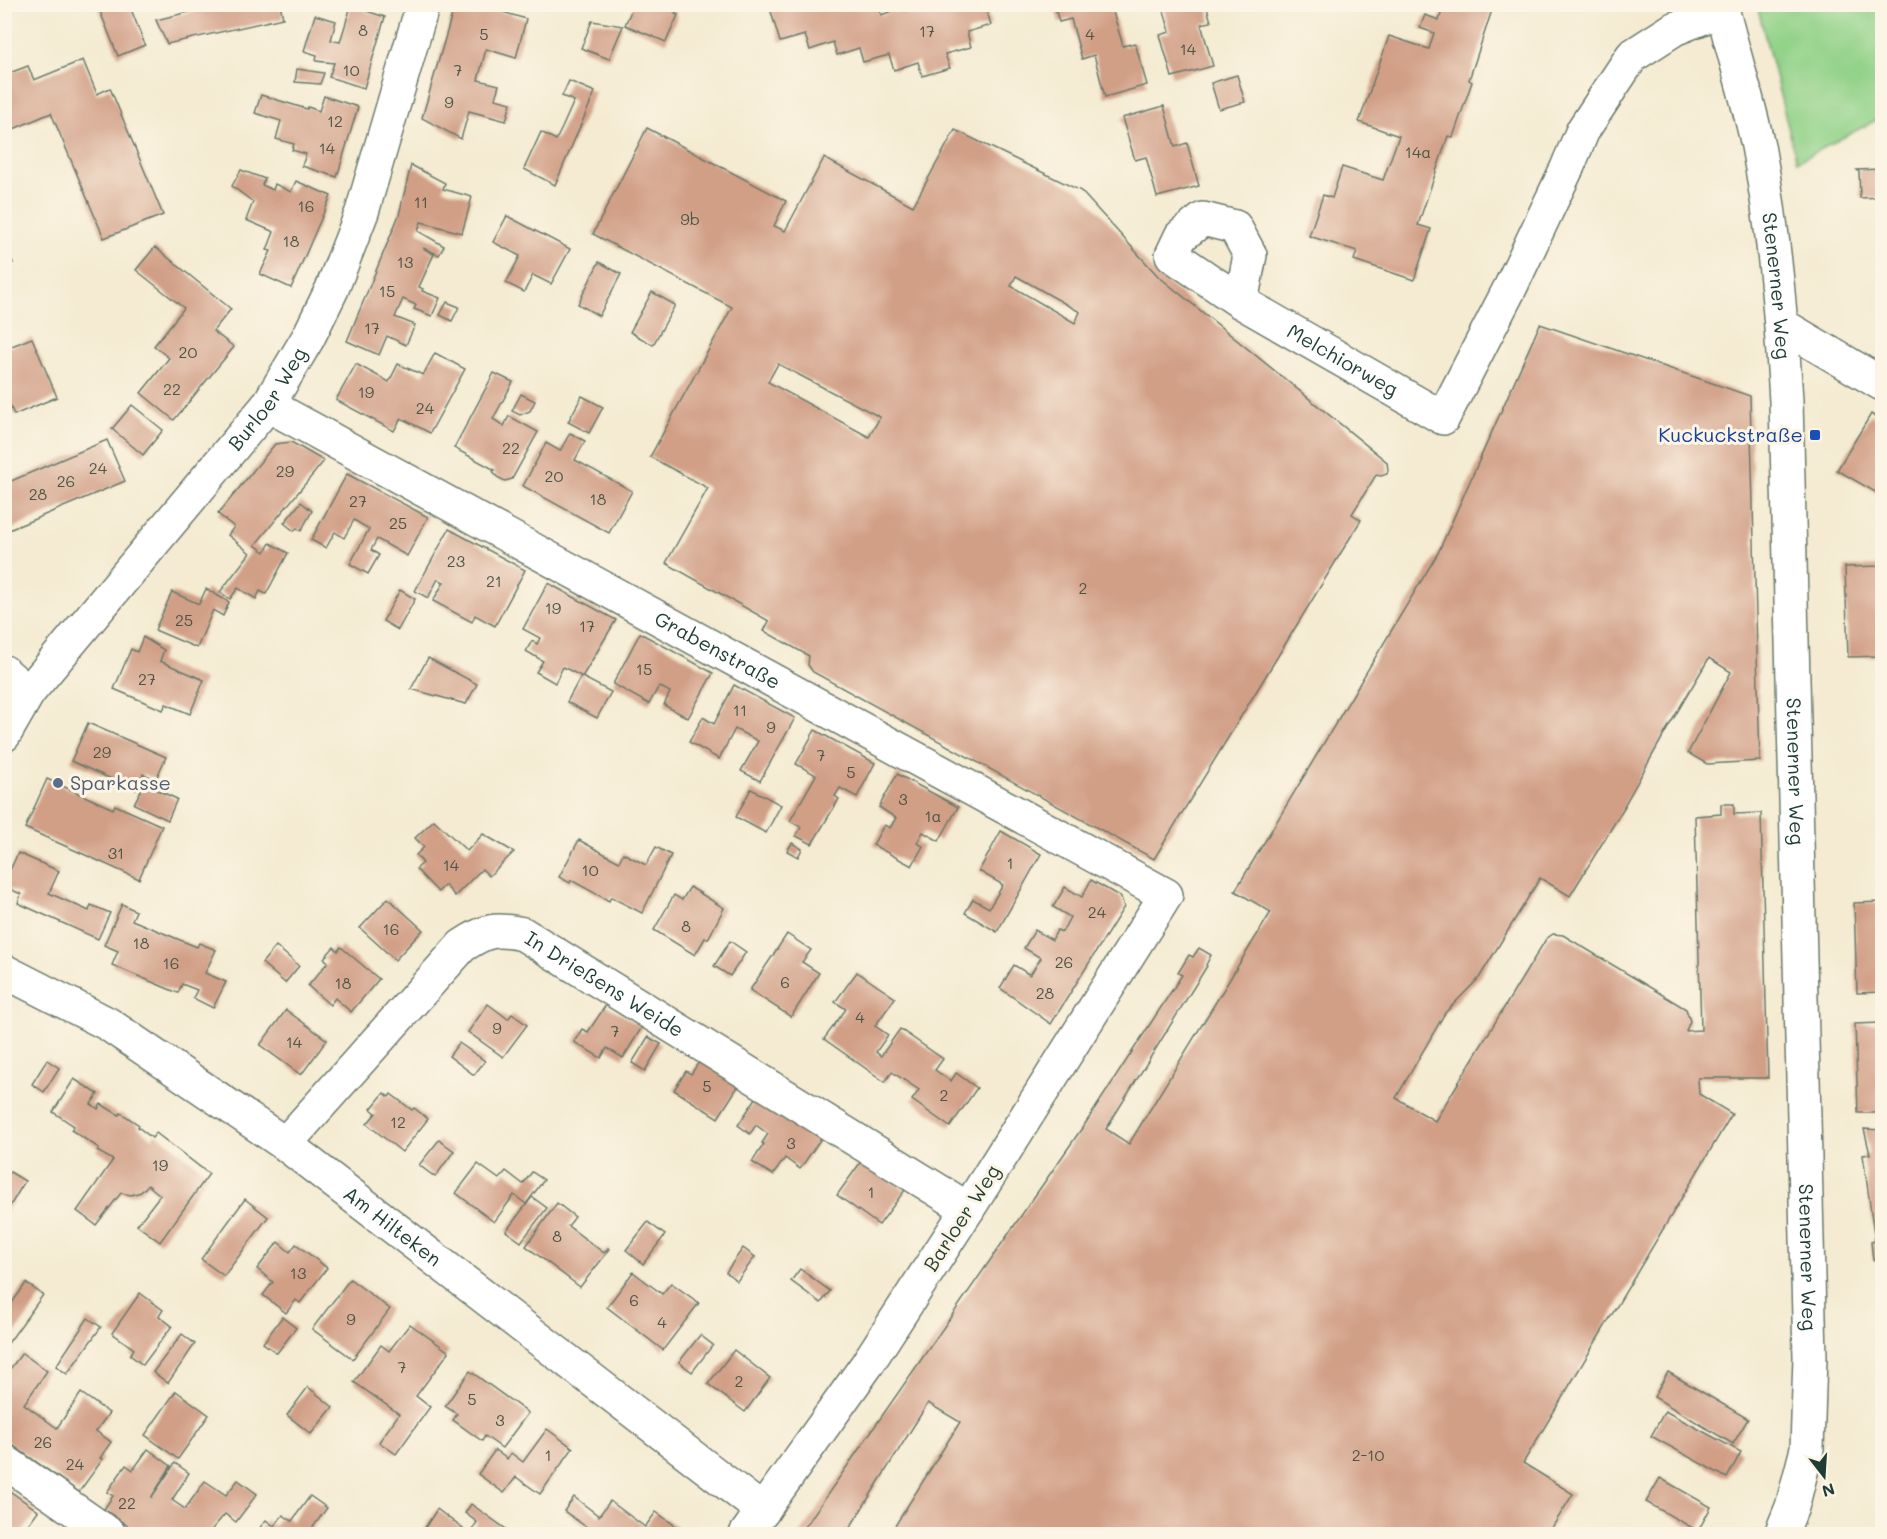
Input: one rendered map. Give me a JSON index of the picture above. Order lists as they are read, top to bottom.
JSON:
{
  "streets": {
    "street": [
      "Stenerner Weg",
      "Melchiorweg",
      "Burloer Weg",
      "Grabenstraße",
      "In Drießens Weide",
      "Barloer Weg",
      "Am Hilteken"
    ]
  },
  "crossings": [
    ["Stenerner Weg", "Melchiorweg"],
    ["Burloer Weg", "Grabenstraße"],
    ["Grabenstraße", "Barloer Weg"],
    ["In Drießens Weide", "Barloer Weg"],
    ["In Drießens Weide", "Am Hilteken"],
    ["Barloer Weg", "Am Hilteken"]
  ],
  "places": {
    "transit": ["Kuckuckstraße"],
    "other": ["Sparkasse"]
  },
  "house_numbers": [
    "8",
    "17",
    "5",
    "4",
    "14",
    "10",
    "7",
    "9",
    "12",
    "14",
    "14a",
    "11",
    "16",
    "9b",
    "18",
    "13",
    "15",
    "17",
    "20",
    "22",
    "19",
    "24",
    "22",
    "24",
    "29",
    "20",
    "26",
    "28",
    "18",
    "27",
    "25",
    "23",
    "21",
    "2",
    "19",
    "25",
    "17",
    "15",
    "27",
    "11",
    "9",
    "29",
    "7",
    "5",
    "3",
    "1a",
    "31",
    "1",
    "14",
    "10",
    "24",
    "8",
    "16",
    "18",
    "26",
    "16",
    "6",
    "18",
    "28",
    "4",
    "9",
    "7",
    "14",
    "5",
    "2",
    "12",
    "3",
    "19",
    "1",
    "8",
    "13",
    "6",
    "9",
    "4",
    "7",
    "2",
    "5",
    "3",
    "26",
    "1",
    "2-10",
    "24",
    "22"
  ],
  "north": "bottom"
}
